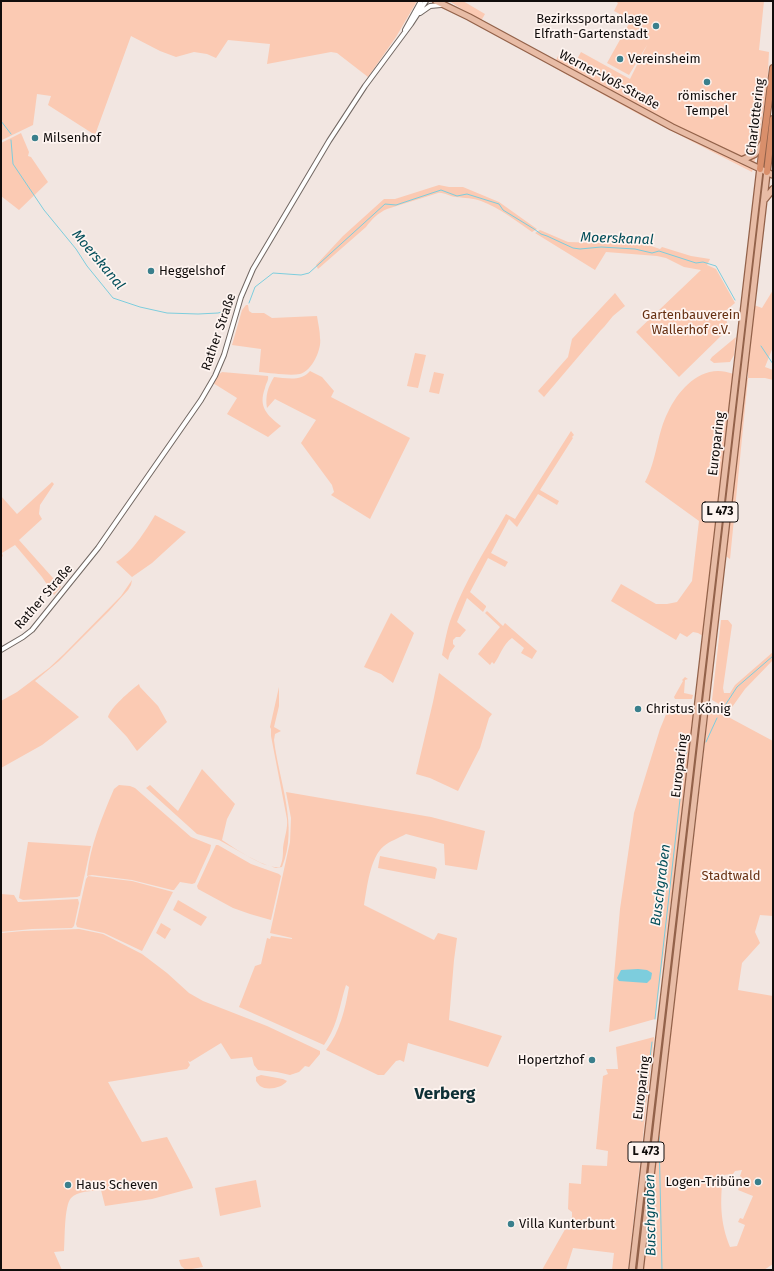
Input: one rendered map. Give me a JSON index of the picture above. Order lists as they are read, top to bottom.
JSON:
{
  "streets": {
    "highway": ["Charlottering", "L 473"],
    "main road": ["Werner-Voß-Straße", "Europaring"],
    "street": ["Rather Straße"]
  },
  "crossings": [
    ["Werner-Voß-Straße", "Charlottering"],
    ["Werner-Voß-Straße", "Rather Straße"],
    ["Werner-Voß-Straße", "Europaring"],
    ["Charlottering", "Europaring"]
  ],
  "districts": ["Verberg"],
  "water": ["Moerskanal", "Buschgraben"],
  "parks": ["Gartenbauverein Wallerhof e.V.", "Stadtwald"],
  "places": [
    "Bezirkssportanlage Elfrath-Gartenstadt",
    "Vereinsheim",
    "römischer Tempel",
    "Milsenhof",
    "Heggelshof",
    "Christus König",
    "Hopertzhof",
    "Logen-Tribüne",
    "Haus Scheven",
    "Villa Kunterbunt"
  ]
}
